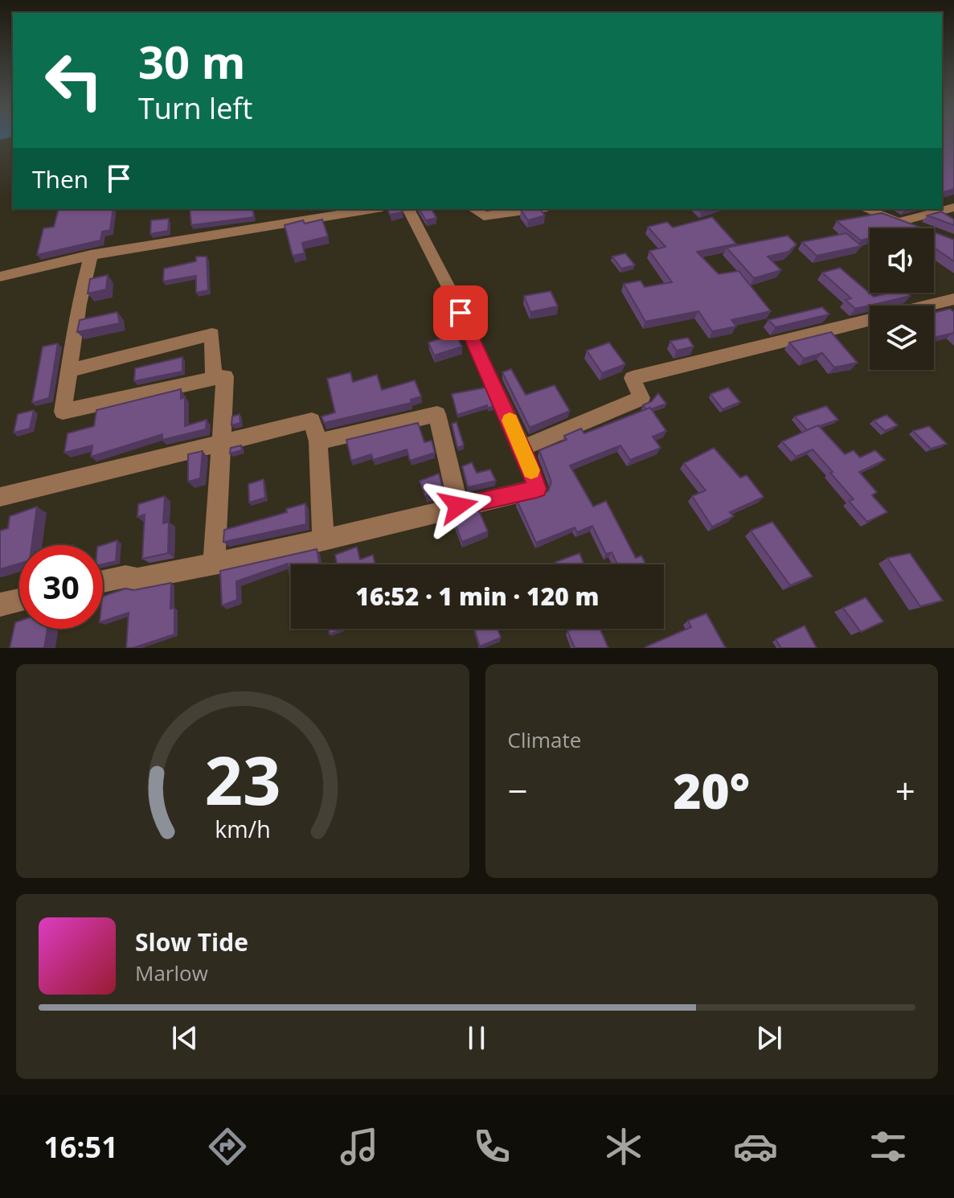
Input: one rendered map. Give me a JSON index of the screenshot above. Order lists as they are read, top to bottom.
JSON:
{
  "page": {
    "turn": ["30 m", "Turn left"],
    "then": "Then",
    "limit": "30",
    "trip": "16:52 · 1 min · 120 m",
    "tile": "Climate",
    "heat": ["−", "20°", "+"],
    "song": ["Slow Tide", "Marlow"],
    "tabs": "16:51",
    "gauge": ["23", "km/h"]
  }
}
